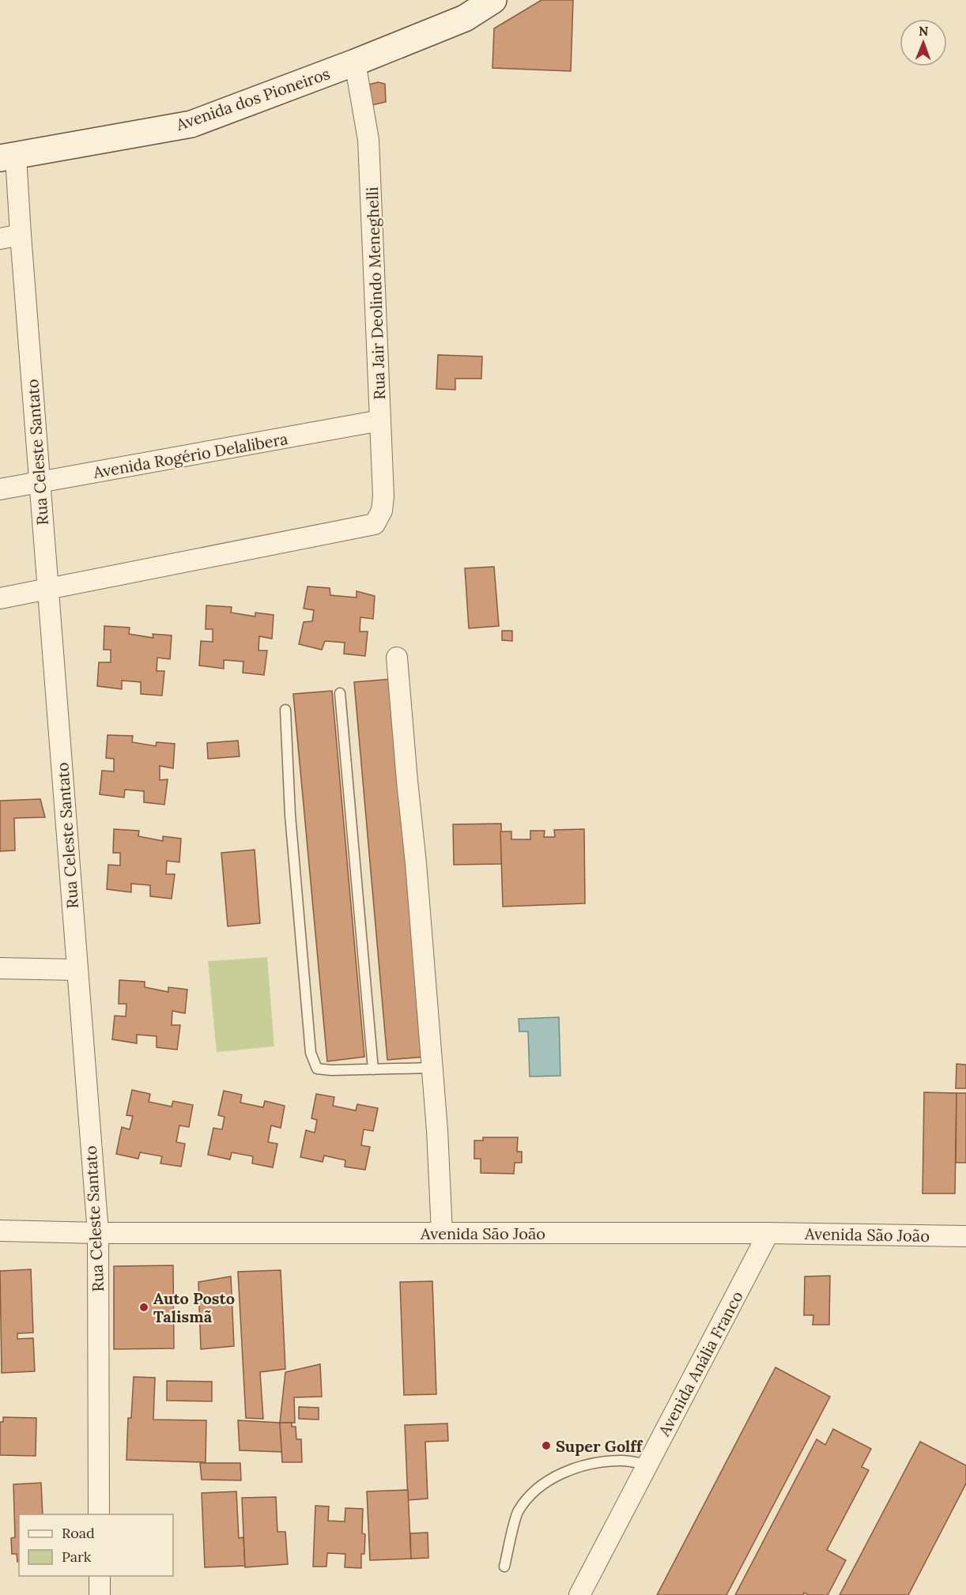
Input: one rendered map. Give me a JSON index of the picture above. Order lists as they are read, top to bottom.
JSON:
{
  "streets": {
    "main road": ["Avenida dos Pioneiros"],
    "street": [
      "Rua Jair Deolindo Meneghelli",
      "Rua Celeste Santato",
      "Avenida Rogério Delalibera",
      "Avenida São João",
      "Avenida Anália Franco"
    ]
  },
  "crossings": [
    ["Avenida dos Pioneiros", "Rua Jair Deolindo Meneghelli"],
    ["Avenida dos Pioneiros", "Rua Celeste Santato"],
    ["Rua Jair Deolindo Meneghelli", "Rua Celeste Santato"],
    ["Rua Jair Deolindo Meneghelli", "Avenida Rogério Delalibera"],
    ["Rua Celeste Santato", "Avenida Rogério Delalibera"],
    ["Rua Celeste Santato", "Avenida São João"],
    ["Avenida São João", "Avenida Anália Franco"]
  ],
  "places": ["Auto Posto Talismã", "Super Golff"],
  "legend": ["Road", "Park"],
  "north": "top"
}
